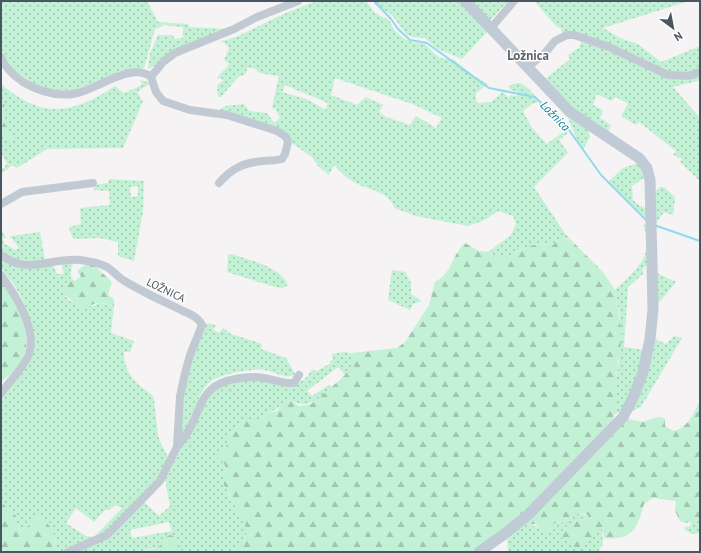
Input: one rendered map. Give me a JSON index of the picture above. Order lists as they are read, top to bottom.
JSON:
{
  "streets": {
    "street": ["LOŽNICA"]
  },
  "districts": ["Ložnica"],
  "water": ["Ložnica"],
  "north": "bottom right"
}
